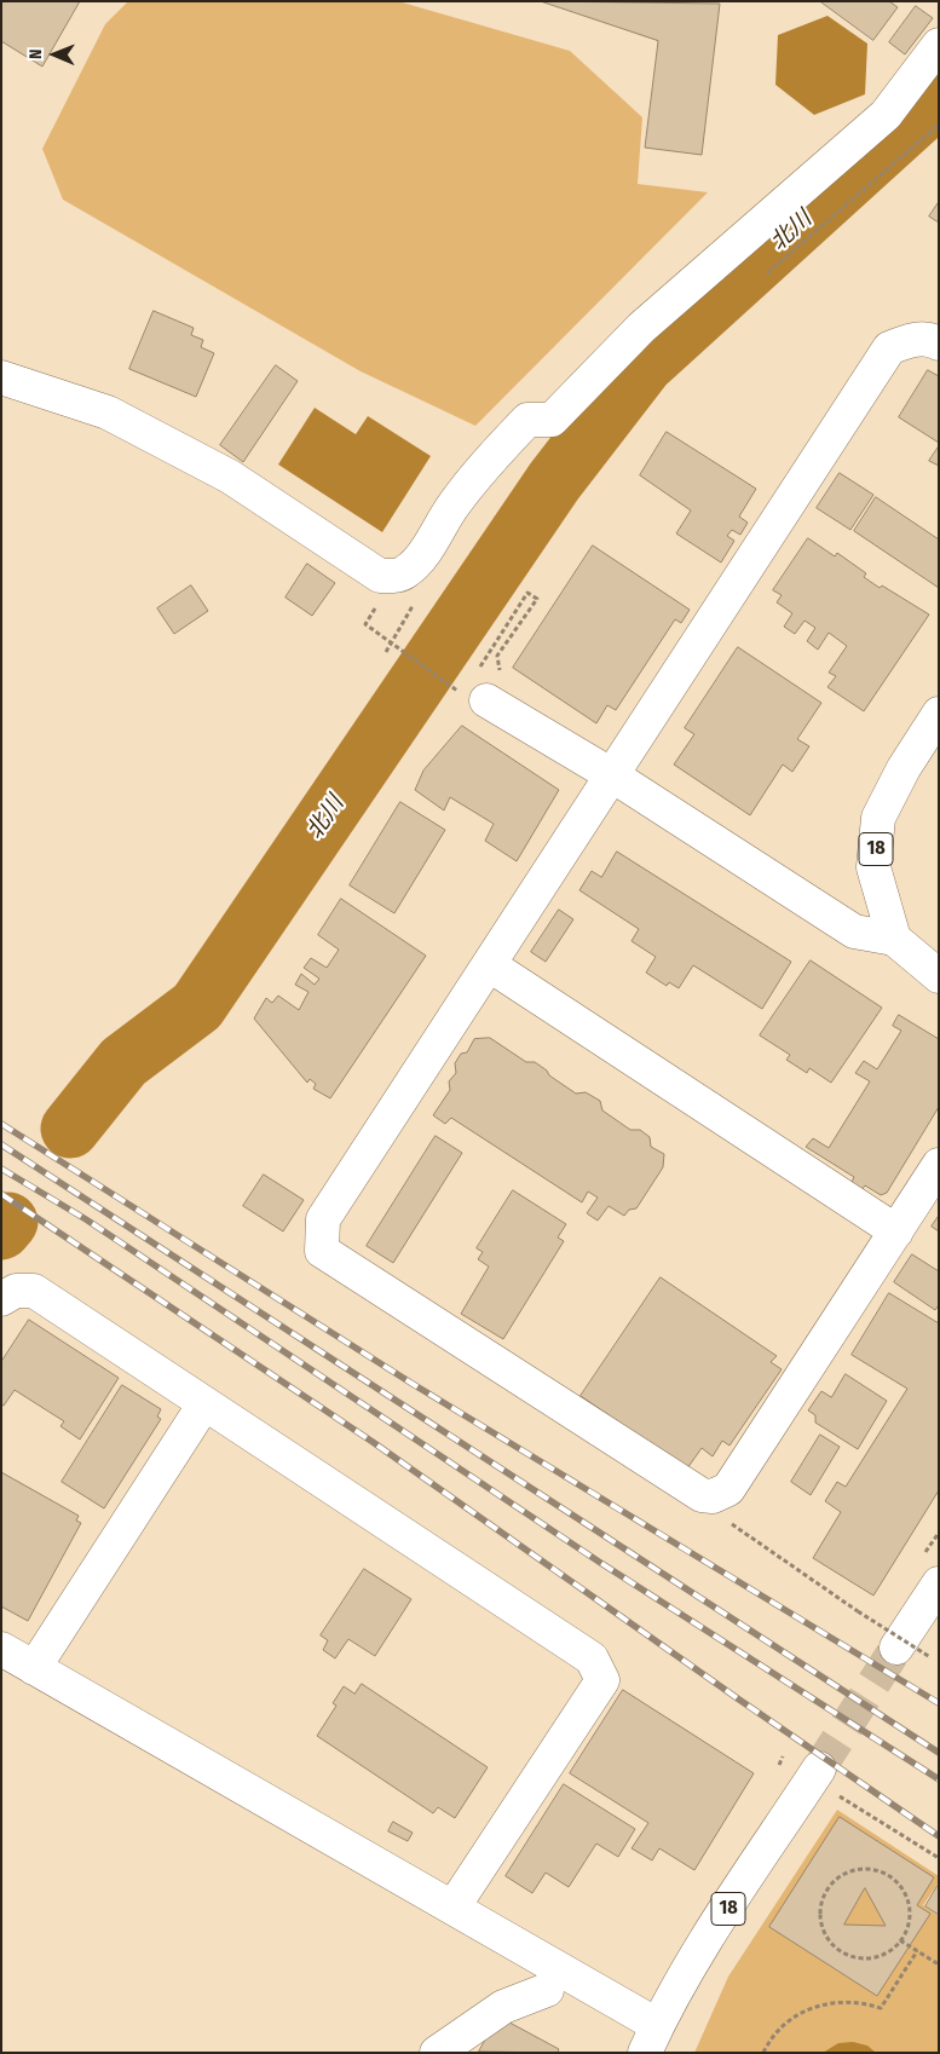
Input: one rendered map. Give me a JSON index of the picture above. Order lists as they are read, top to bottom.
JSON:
{
  "streets": {
    "street": ["18"]
  },
  "water": ["北川"],
  "north": "left"
}
